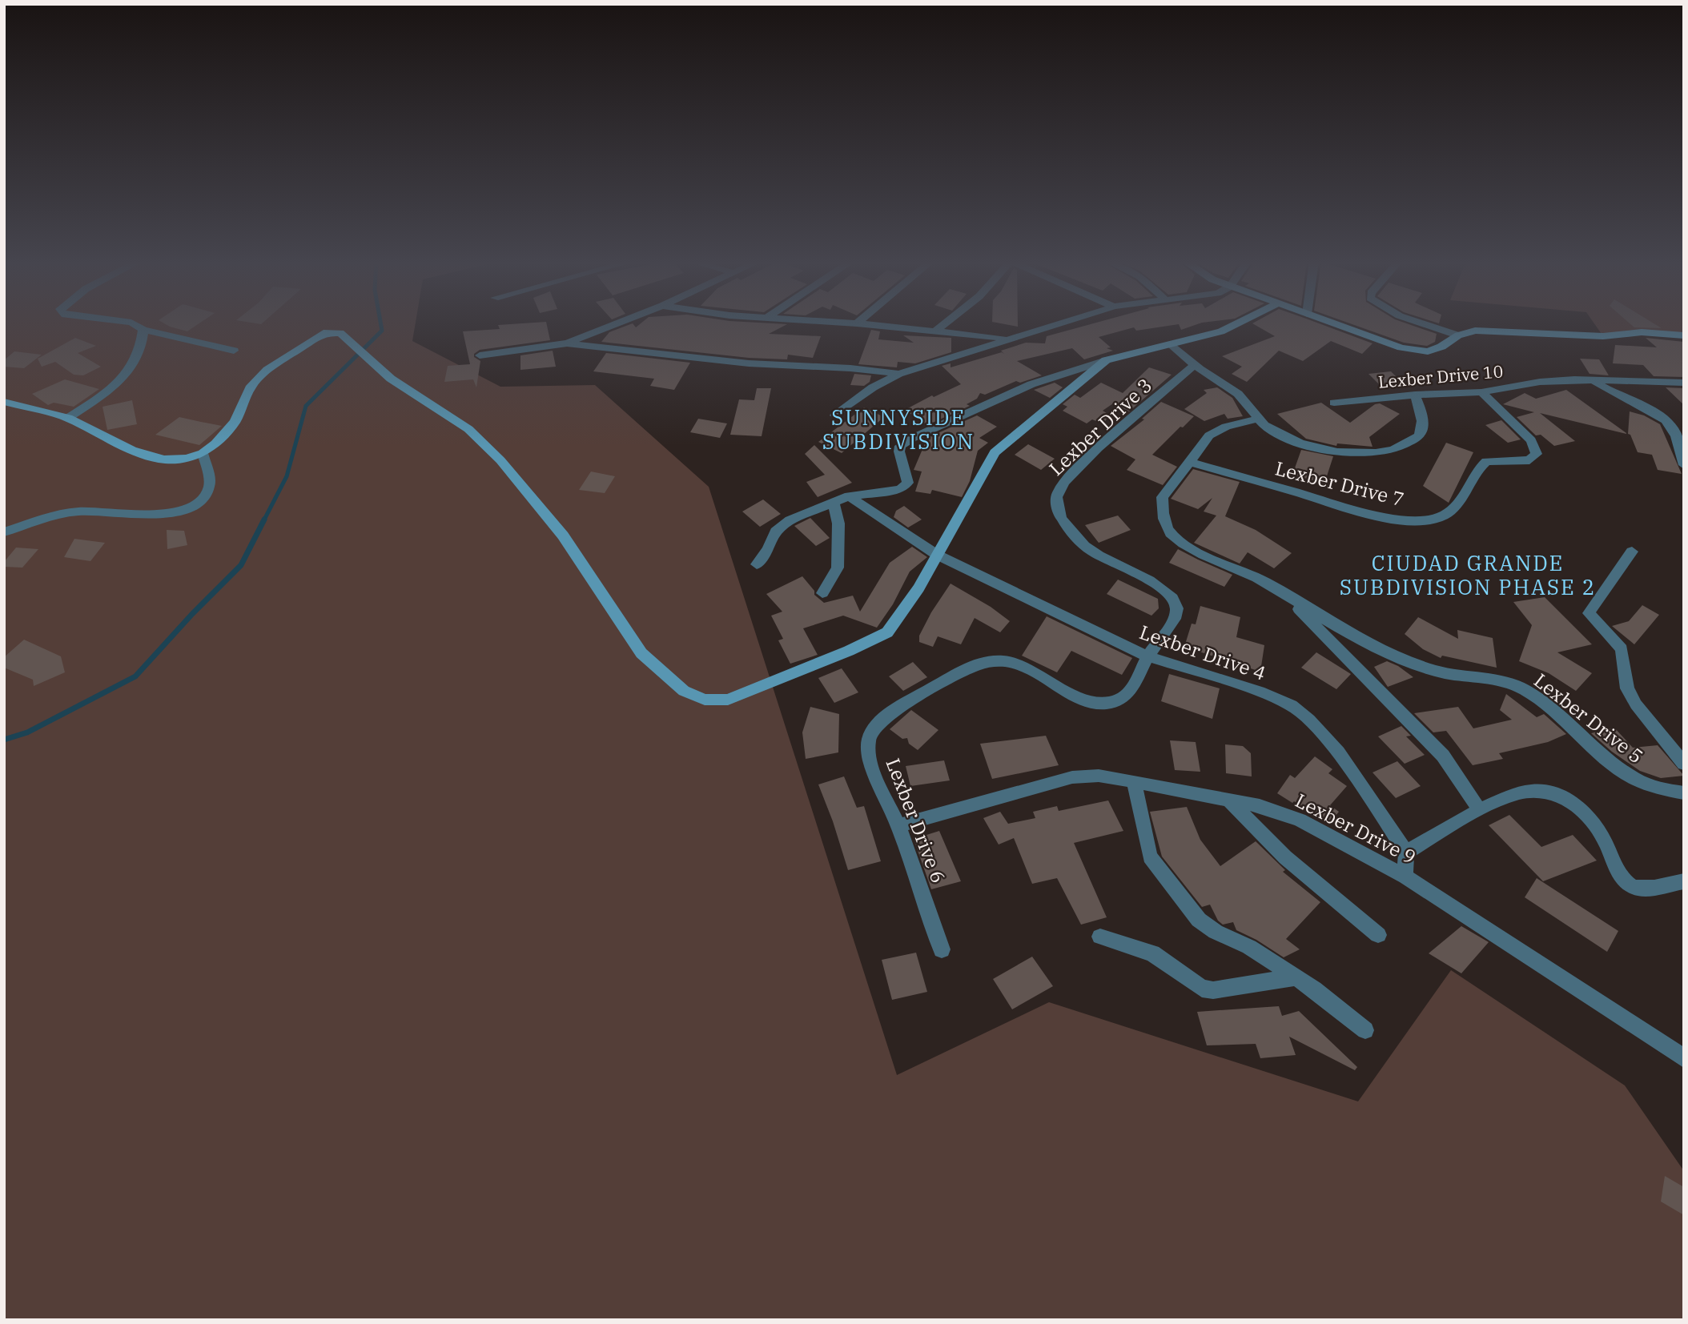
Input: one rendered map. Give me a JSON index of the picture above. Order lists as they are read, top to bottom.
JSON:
{
  "streets": {
    "street": [
      "Lexber Drive 10",
      "Lexber Drive 3",
      "Lexber Drive 7",
      "Lexber Drive 4",
      "Lexber Drive 5",
      "Lexber Drive 6",
      "Lexber Drive 9"
    ]
  },
  "crossings": [
    ["Lexber Drive 10", "Lexber Drive 7"],
    ["Lexber Drive 3", "Lexber Drive 4"],
    ["Lexber Drive 3", "Lexber Drive 6"],
    ["Lexber Drive 7", "Lexber Drive 5"],
    ["Lexber Drive 4", "Lexber Drive 6"],
    ["Lexber Drive 6", "Lexber Drive 9"]
  ],
  "districts": ["SUNNYSIDE SUBDIVISION", "CIUDAD GRANDE SUBDIVISION PHASE 2"]
}
